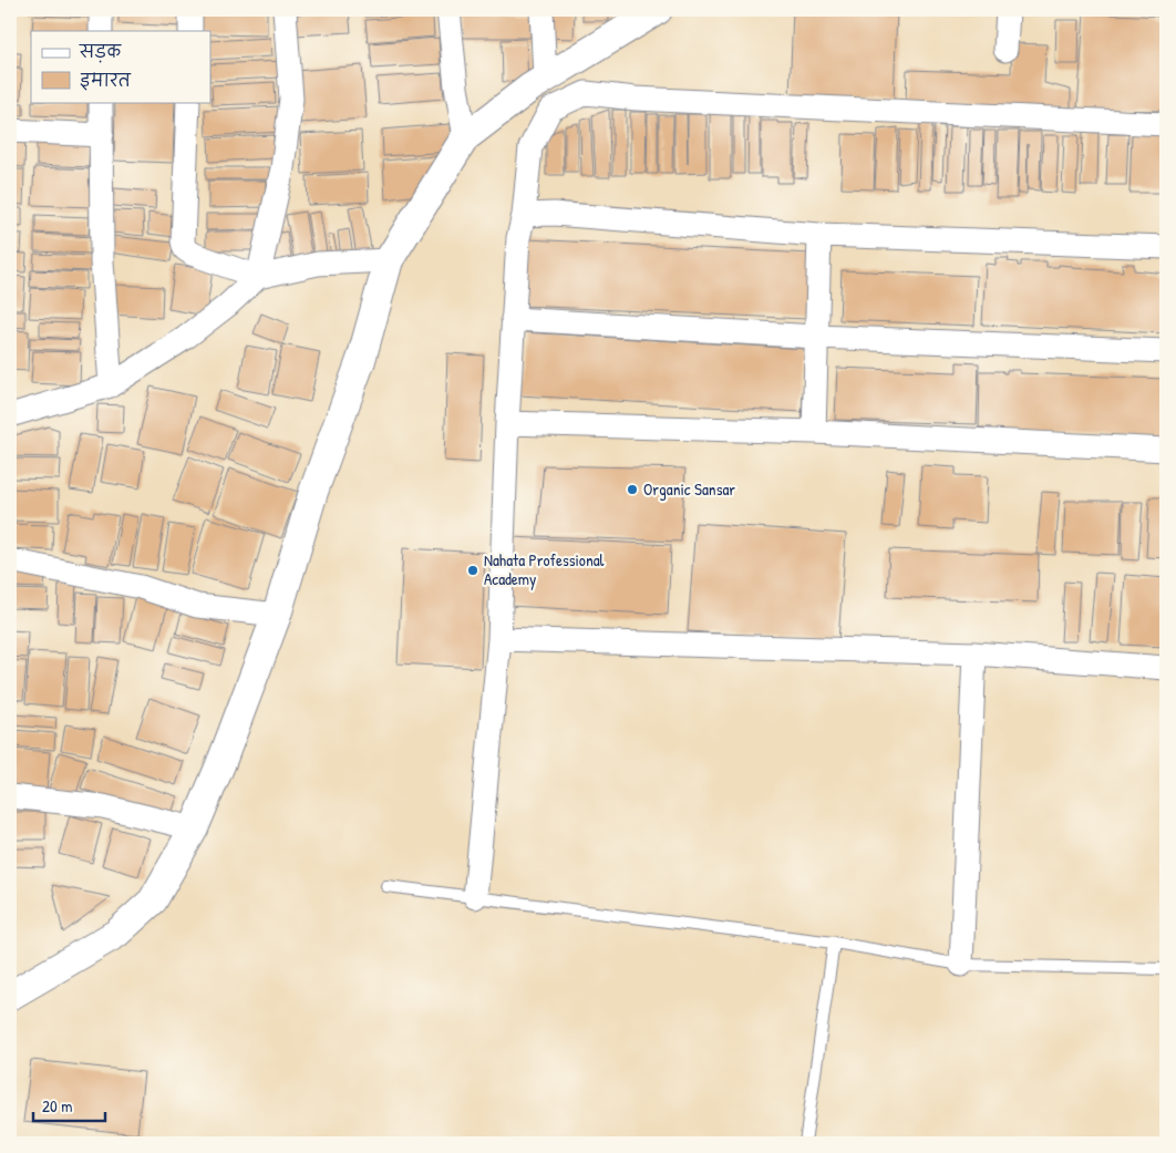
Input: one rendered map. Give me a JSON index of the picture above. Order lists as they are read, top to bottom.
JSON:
{
  "places": ["Organic Sansar", "Nahata Professional Academy"],
  "legend": ["सड़क", "इमारत"],
  "scale_bar": "20 m"
}
